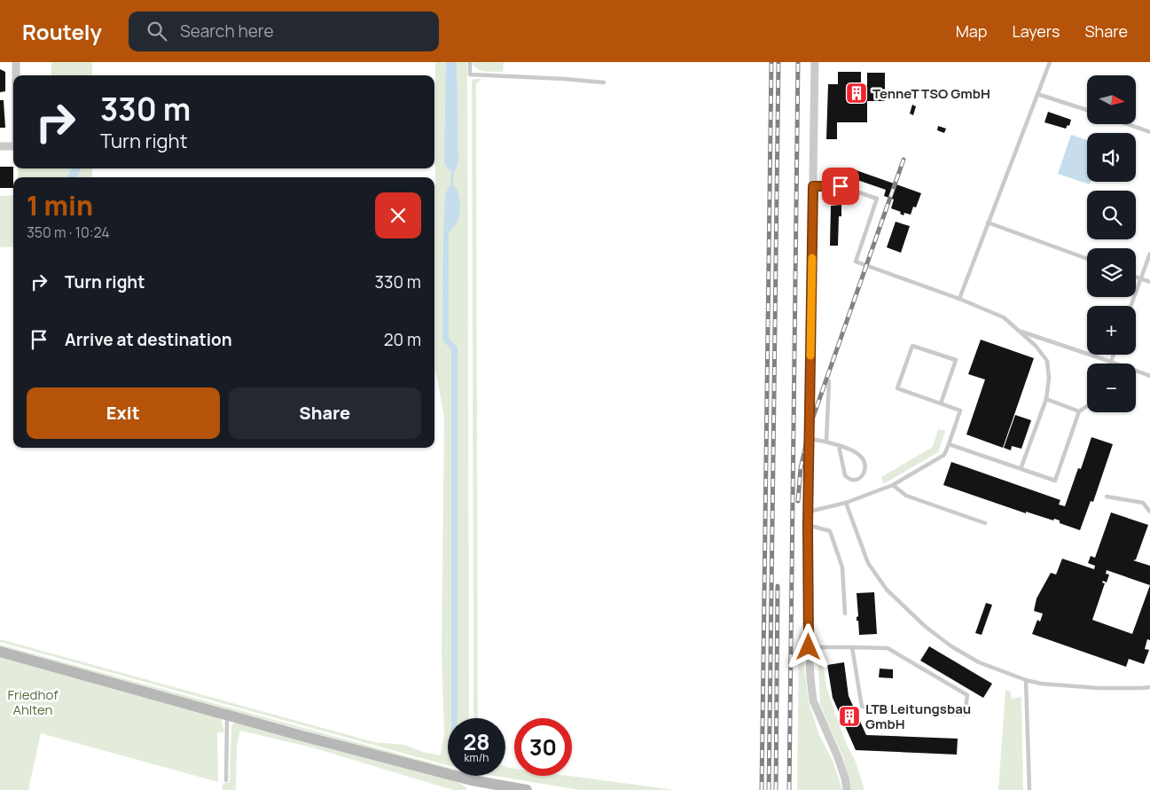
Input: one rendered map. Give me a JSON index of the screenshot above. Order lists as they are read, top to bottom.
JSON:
{
  "parks": ["Friedhof Ahlten"],
  "places": {
    "building": ["TenneT TSO GmbH", "LTB Leitungsbau GmbH"]
  },
  "north": "right",
  "page": {
    "header": "Routely",
    "search": "Search here",
    "nav": ["Map", "Layers", "Share"],
    "map_buttons": ["+", "−"],
    "turn": ["330 m", "Turn right"],
    "heading": ["1 min", "350 m · 10:24"],
    "list": [
      {
        "name": "Turn right",
        "value": "330 m"
      },
      {
        "name": "Arrive at destination",
        "value": "20 m"
      }
    ],
    "buttons": ["Exit", "Share"],
    "speed": "28 km/h",
    "limit": "30"
  }
}
